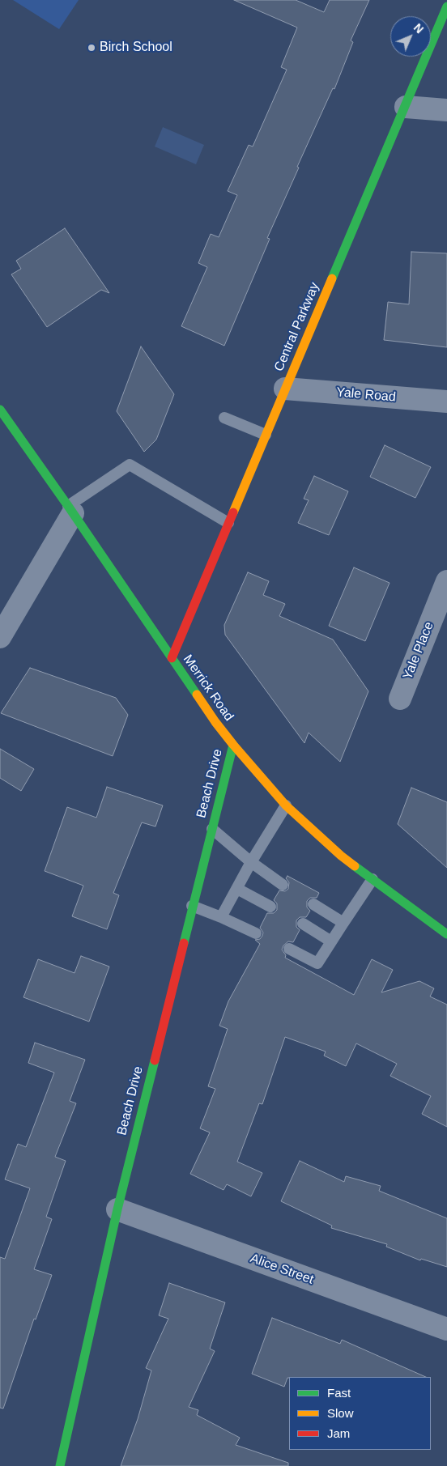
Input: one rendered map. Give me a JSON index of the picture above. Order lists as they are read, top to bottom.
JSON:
{
  "streets": {
    "street": [
      "Central Parkway",
      "Yale Road",
      "Yale Place",
      "Merrick Road",
      "Beach Drive",
      "Alice Street"
    ]
  },
  "crossings": [
    ["Central Parkway", "Yale Road"],
    ["Central Parkway", "Merrick Road"],
    ["Merrick Road", "Beach Drive"],
    ["Beach Drive", "Alice Street"]
  ],
  "places": ["Birch School"],
  "legend": ["Fast", "Slow", "Jam"],
  "north": "top right"
}
